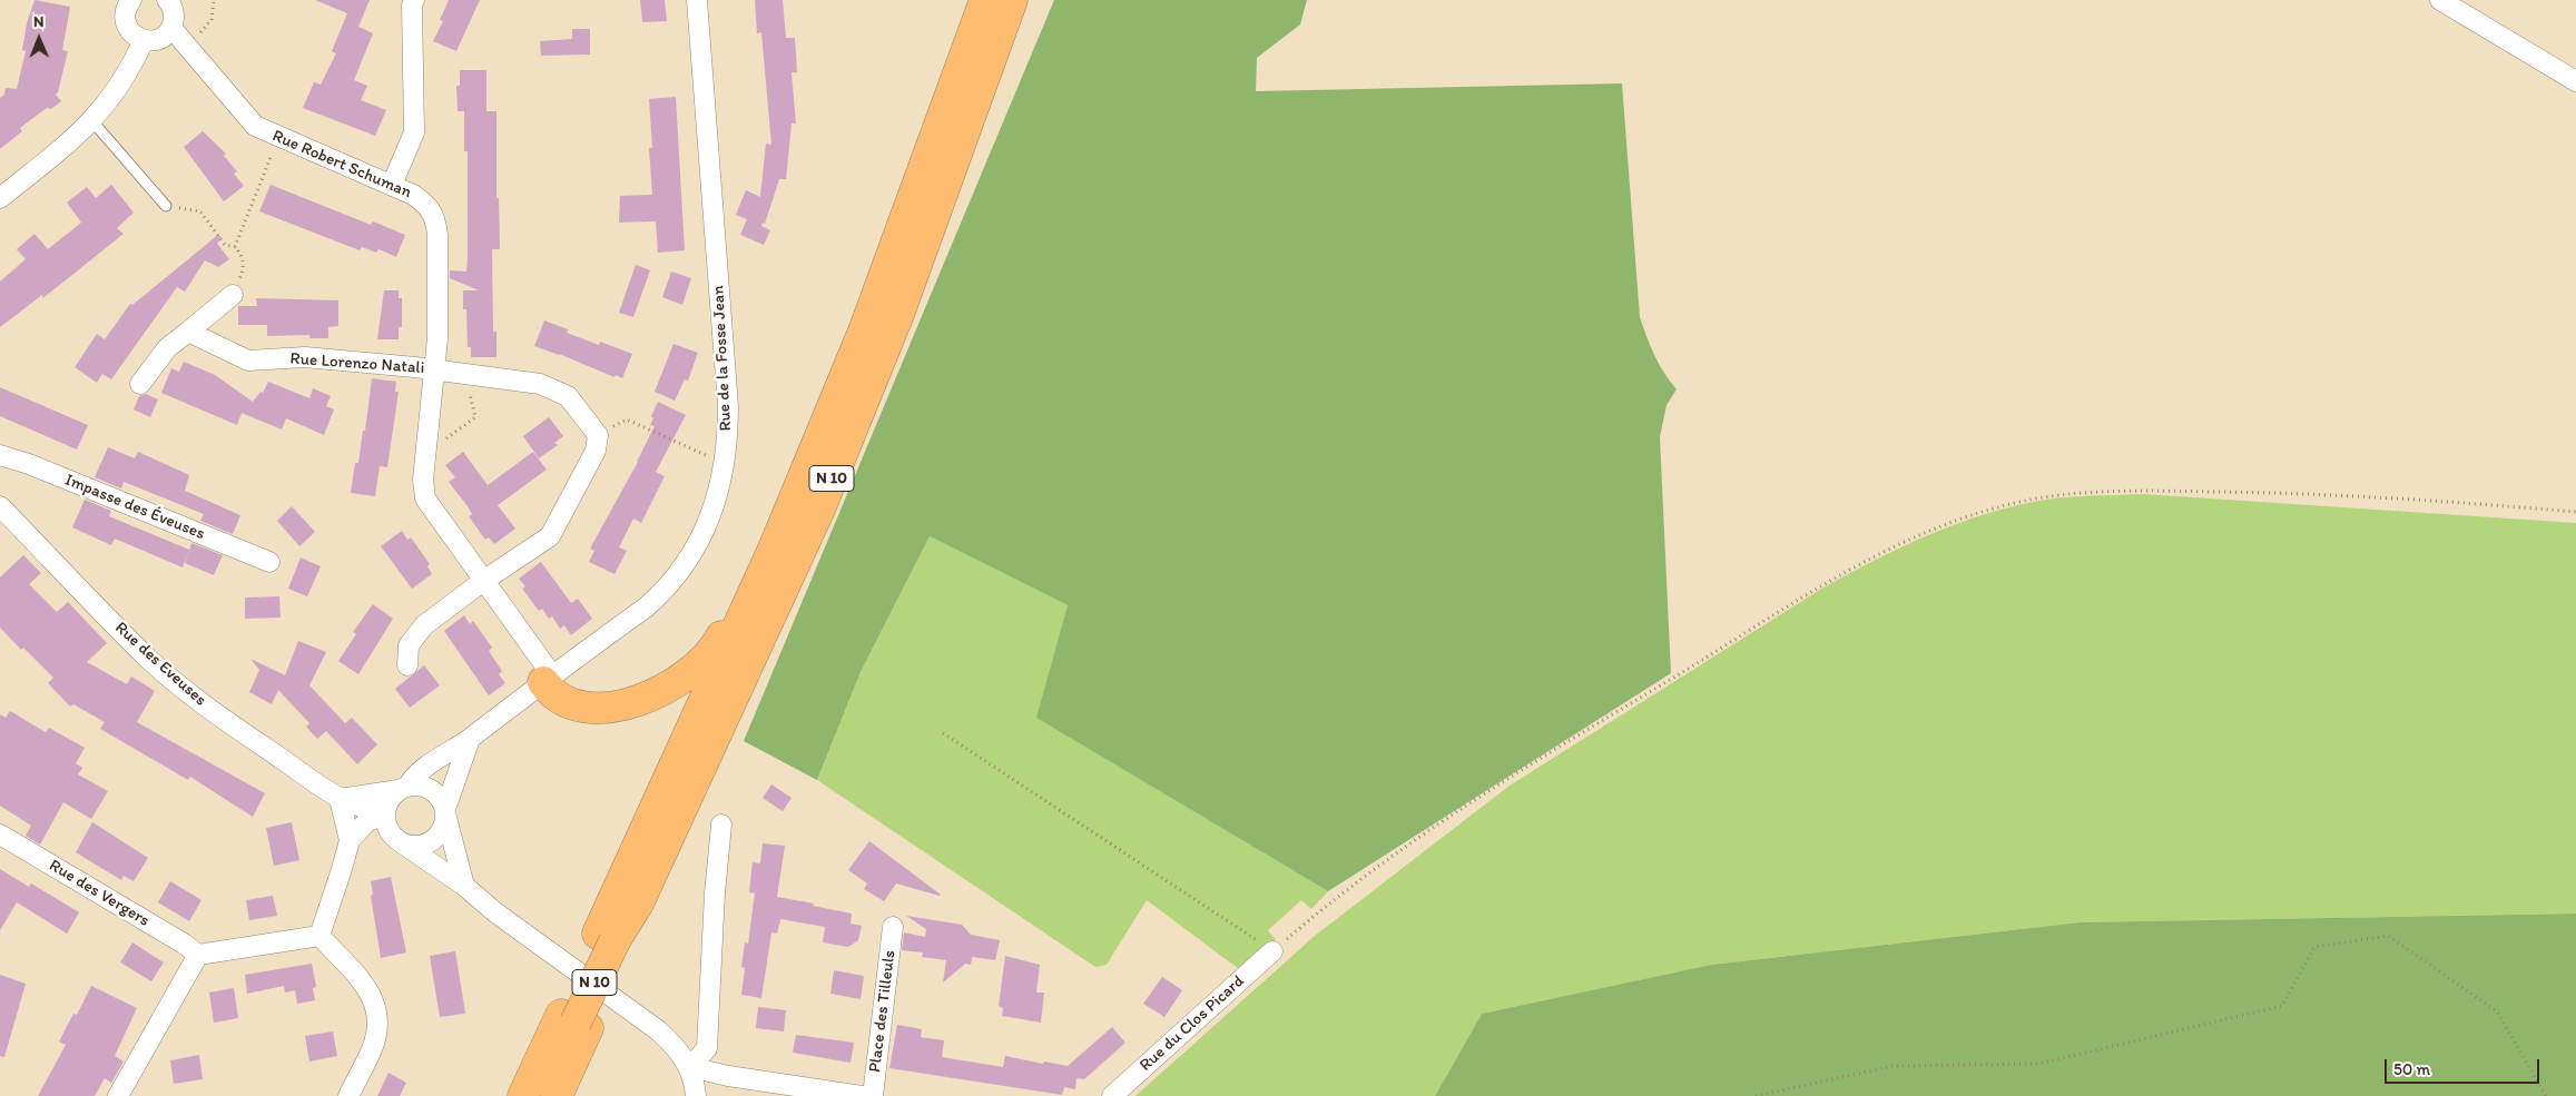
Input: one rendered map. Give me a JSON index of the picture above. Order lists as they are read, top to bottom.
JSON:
{
  "streets": {
    "main road": ["N 10"],
    "street": [
      "Rue Robert Schuman",
      "Rue de la Fosse Jean",
      "Rue Lorenzo Natali",
      "Impasse des Éveuses",
      "Rue des Eveuses",
      "Rue des Vergers",
      "Place des Tilleuls",
      "Rue du Clos Picard"
    ]
  },
  "crossings": [
    ["Rue Robert Schuman", "Rue de la Fosse Jean"],
    ["Rue Robert Schuman", "Rue Lorenzo Natali"],
    ["Rue de la Fosse Jean", "Rue des Eveuses"]
  ],
  "scale_bar": "50 m",
  "north": "top"
}
